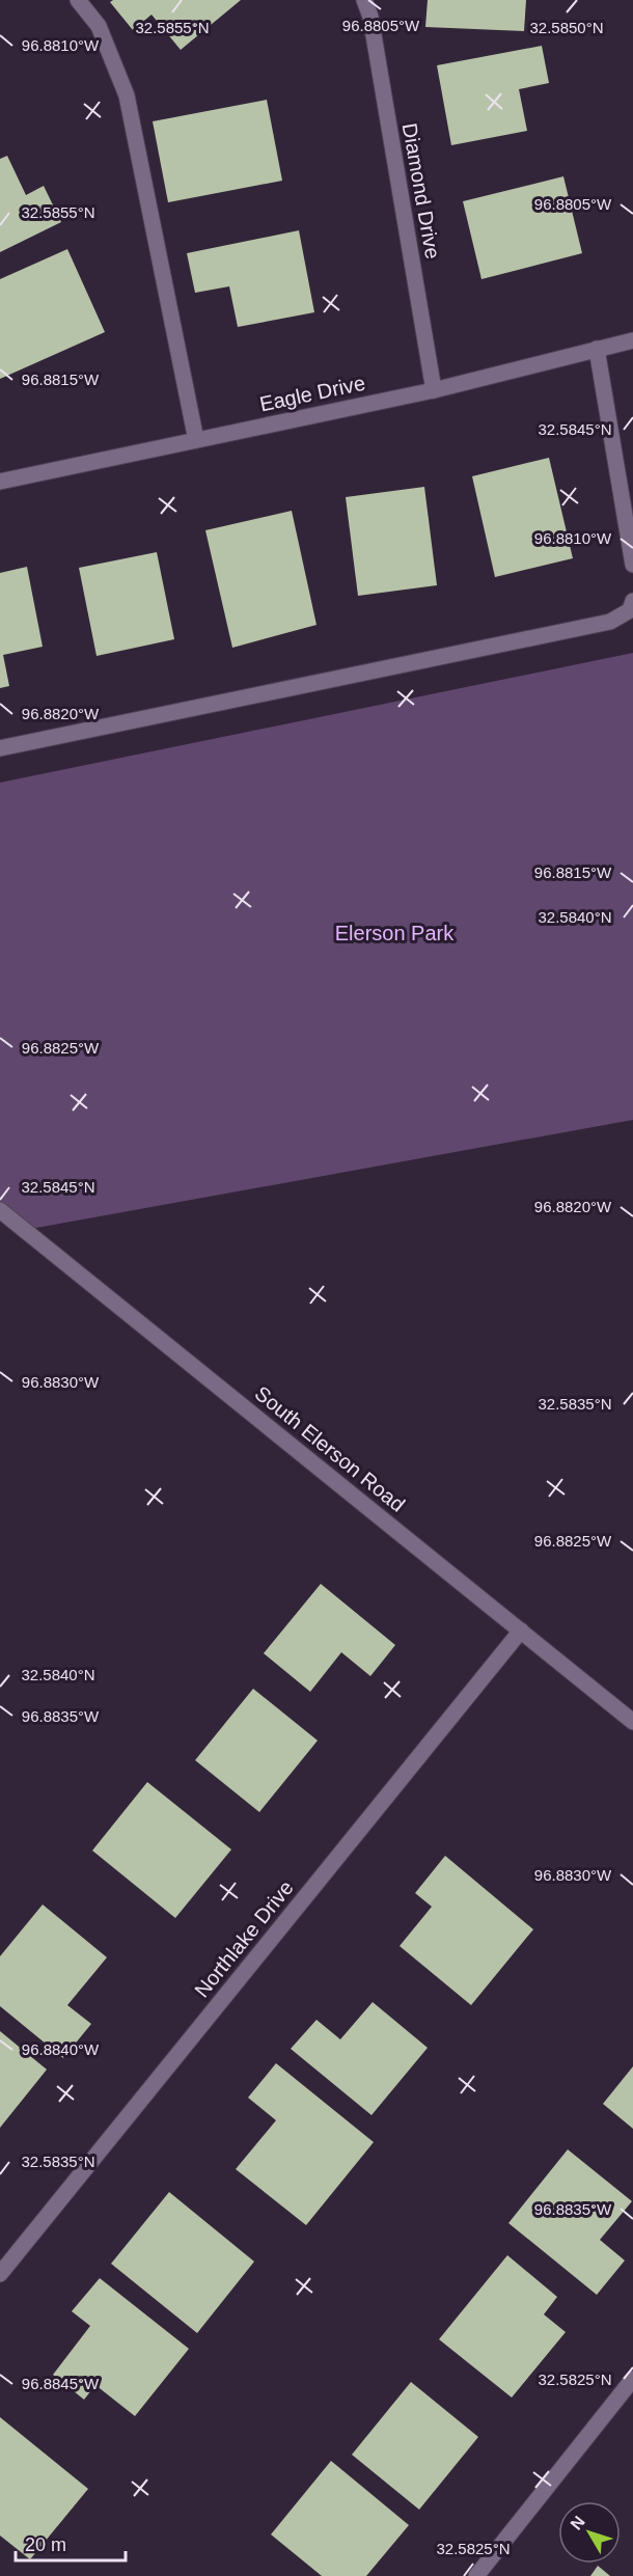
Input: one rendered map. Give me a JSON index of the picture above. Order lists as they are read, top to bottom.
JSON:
{
  "streets": {
    "street": [
      "Diamond Drive",
      "Eagle Drive",
      "South Elerson Road",
      "Northlake Drive"
    ]
  },
  "crossings": [
    ["Diamond Drive", "Eagle Drive"],
    ["South Elerson Road", "Northlake Drive"]
  ],
  "parks": ["Elerson Park"],
  "scale_bar": "20 m",
  "north": "top left",
  "coordinates": [
    "96.8805°W",
    "32.5855°N",
    "32.5850°N",
    "96.8810°W",
    "96.8815°W",
    "32.5845°N",
    "96.8820°W",
    "32.5840°N",
    "96.8825°W",
    "96.8830°W",
    "32.5835°N",
    "96.8835°W",
    "96.8840°W",
    "32.5825°N",
    "96.8845°W"
  ]
}
